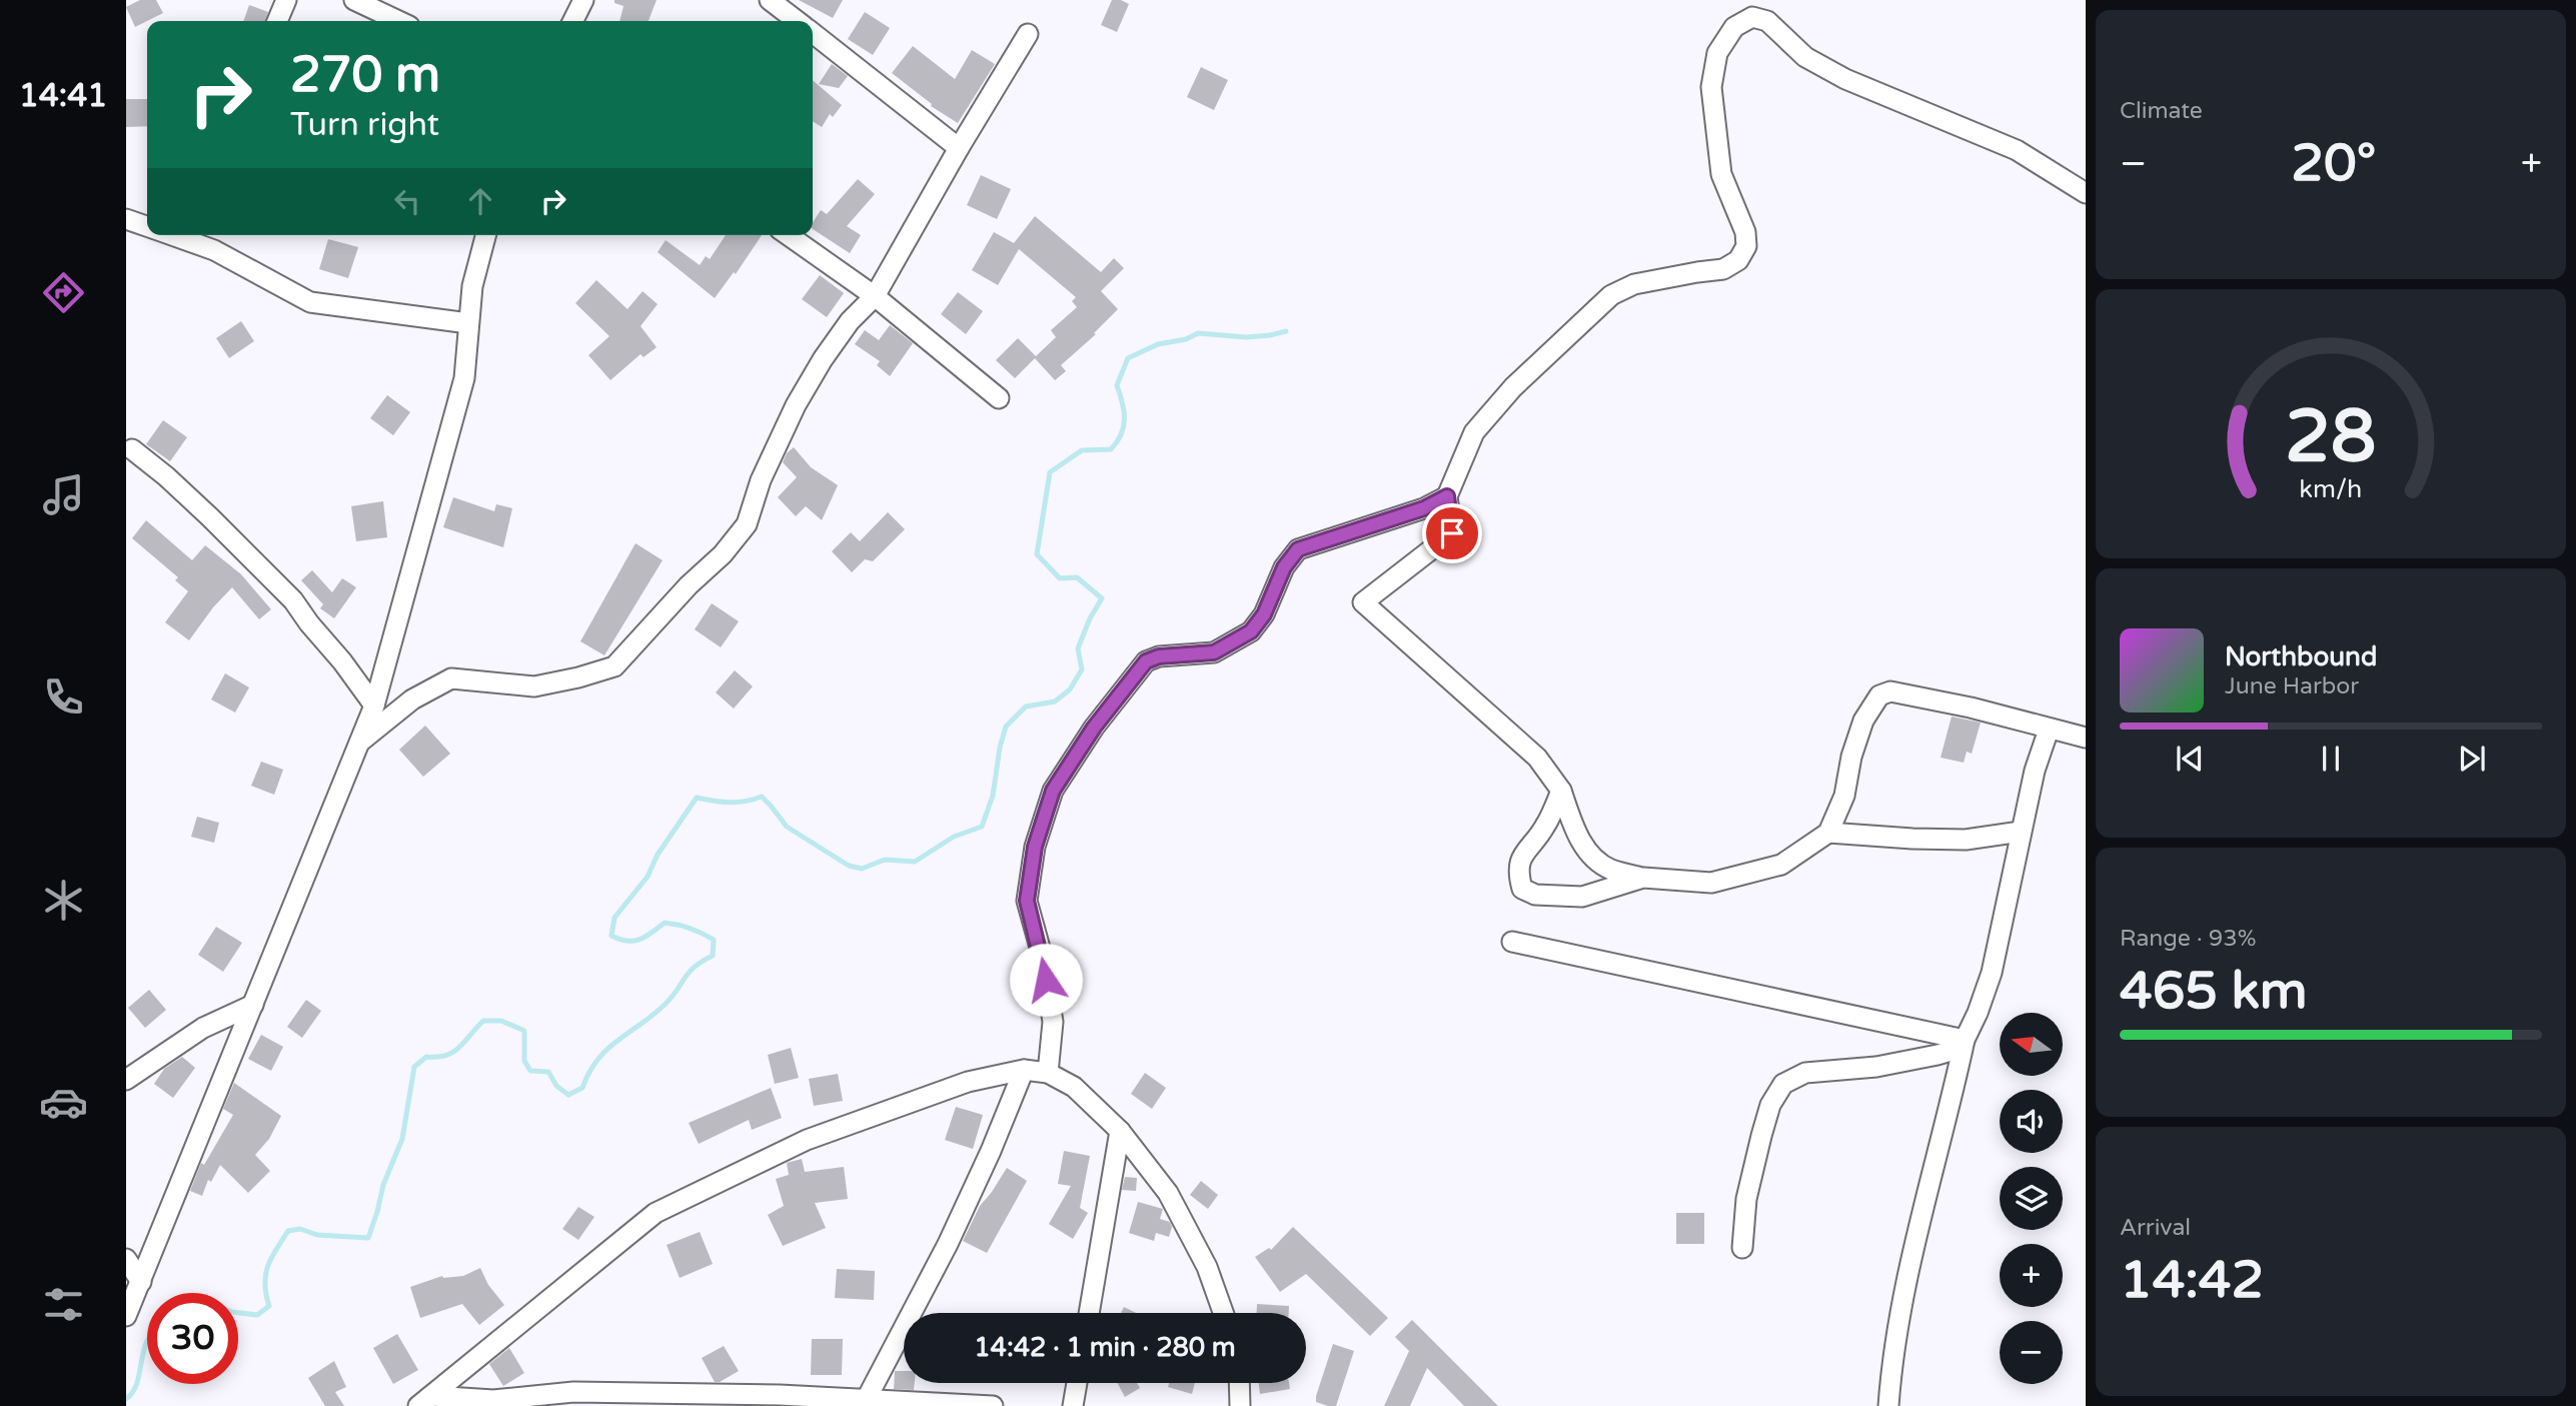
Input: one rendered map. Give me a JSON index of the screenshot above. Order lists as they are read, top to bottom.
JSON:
{
  "north": "left",
  "page": {
    "tabs": "14:41",
    "tile": [
      "Climate",
      ["Range · 93%", "465 km"],
      ["Arrival", "14:42"]
    ],
    "turn": ["270 m", "Turn right"],
    "heat": ["−", "20°", "+"],
    "song": ["Northbound", "June Harbor"],
    "map_buttons": ["+", "−"],
    "limit": "30",
    "trip": "14:42 · 1 min · 280 m",
    "gauge": ["28", "km/h"]
  }
}
